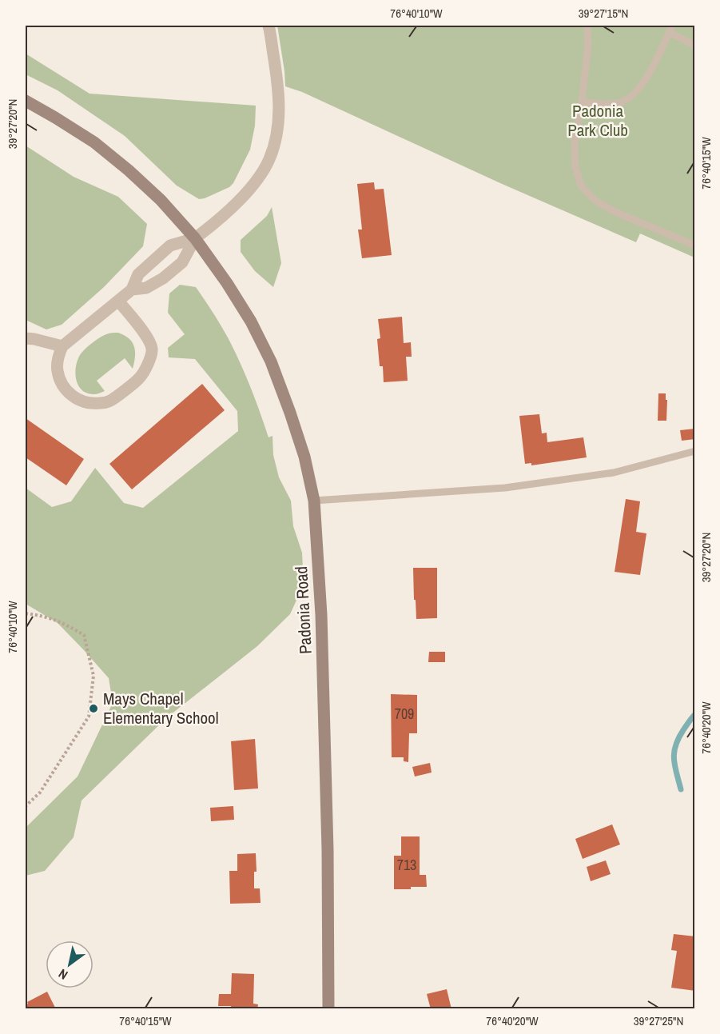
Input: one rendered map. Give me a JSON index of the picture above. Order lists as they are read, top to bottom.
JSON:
{
  "streets": {
    "main road": ["Padonia Road"]
  },
  "parks": ["Padonia Park Club"],
  "places": ["Mays Chapel Elementary School"],
  "house_numbers": ["709", "713"],
  "north": "bottom left",
  "coordinates": [
    "76°40'10\"W",
    "39°27'15\"N",
    "39°27'20\"N",
    "76°40'15\"W",
    "76°40'20\"W",
    "39°27'25\"N"
  ]
}
